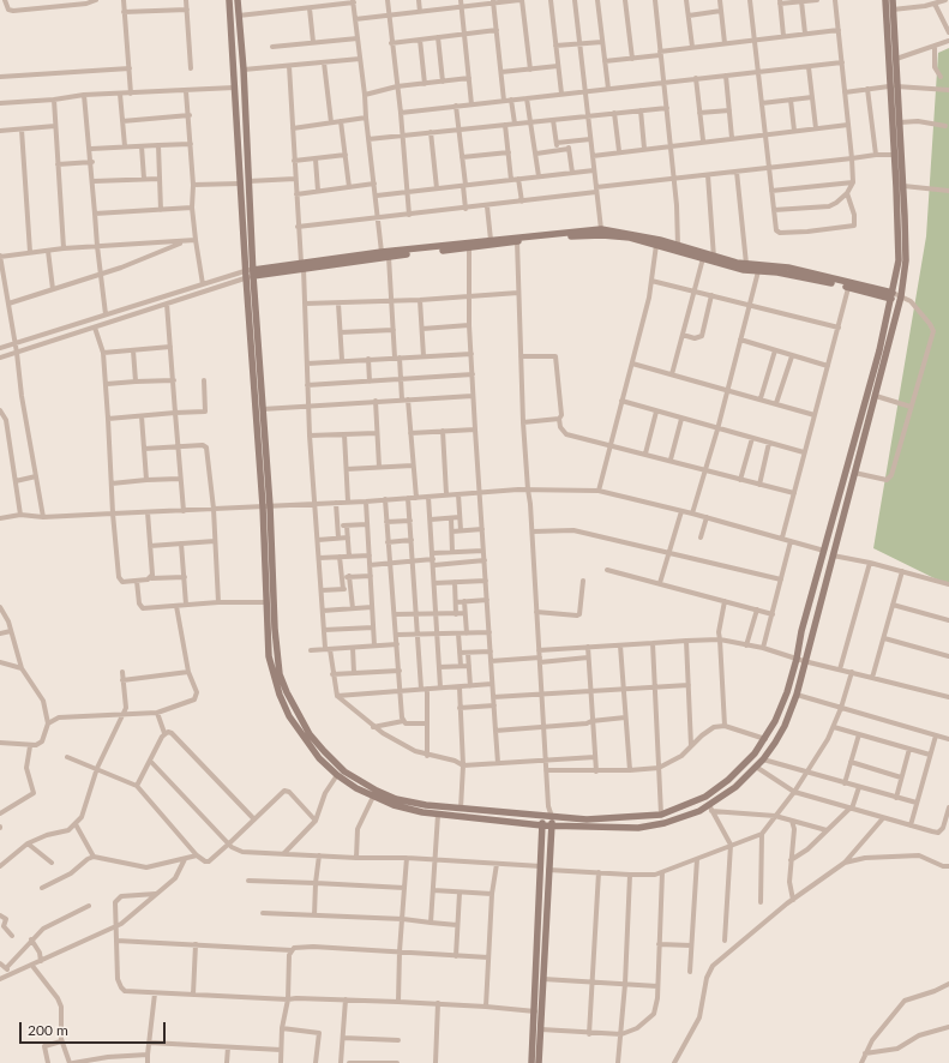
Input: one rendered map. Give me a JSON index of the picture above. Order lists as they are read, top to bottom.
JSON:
{
  "scale_bar": "200 m"
}
